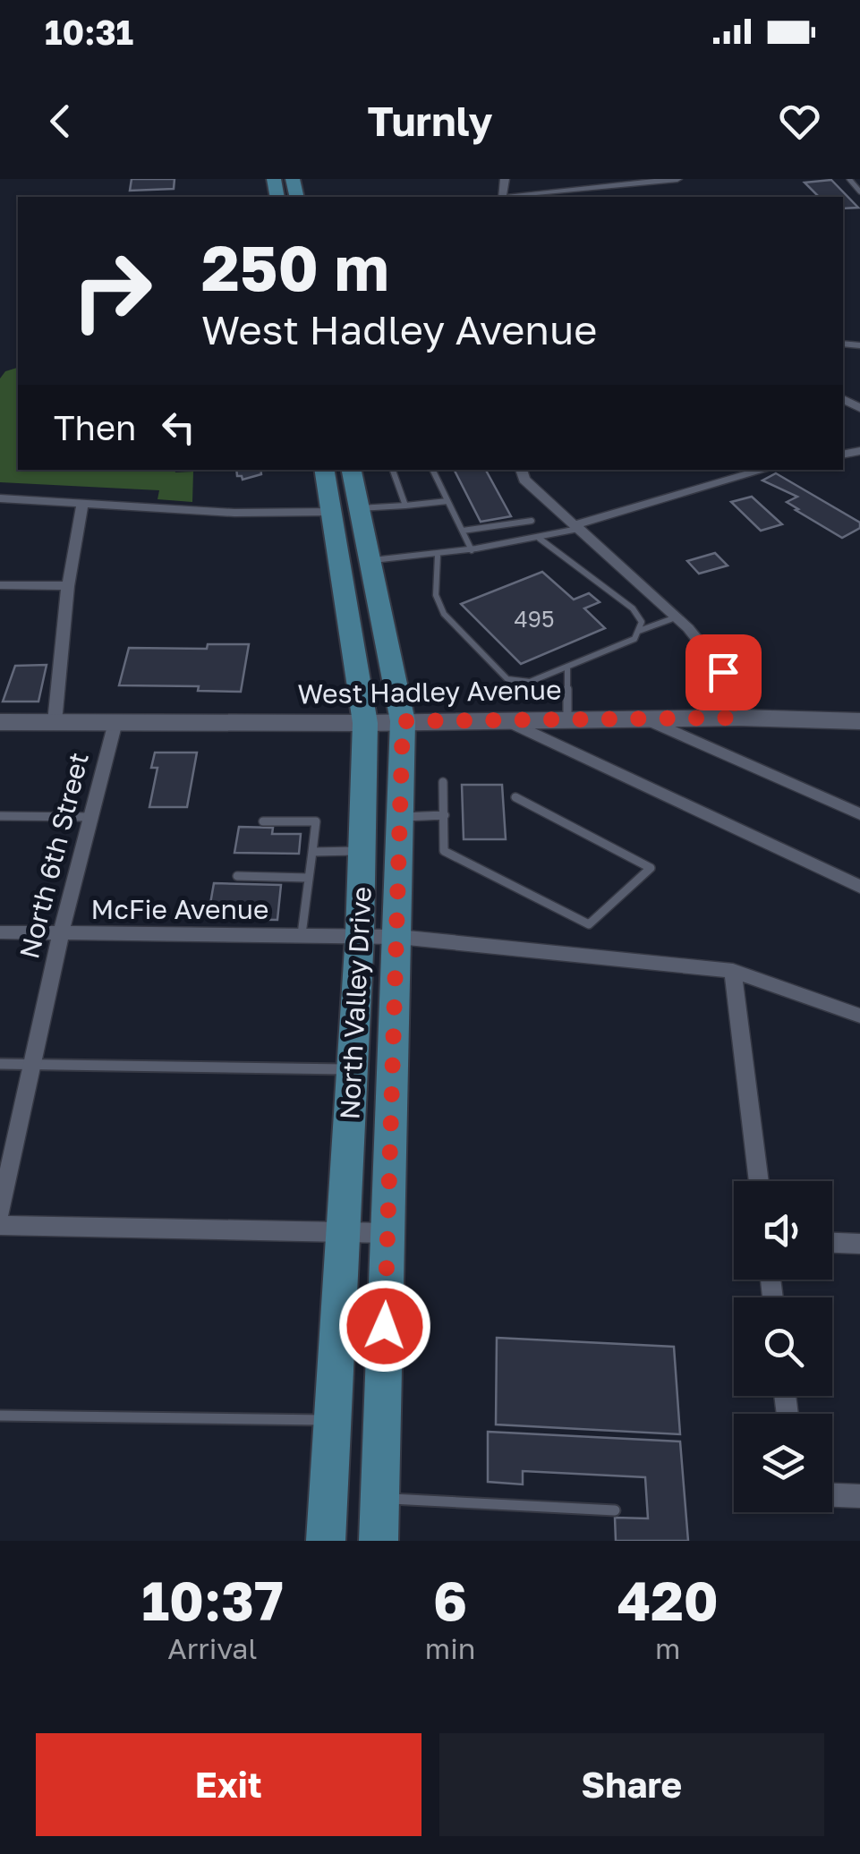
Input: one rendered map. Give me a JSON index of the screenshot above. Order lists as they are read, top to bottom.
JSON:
{
  "streets": {
    "main road": ["North Valley Drive"],
    "street": ["West Hadley Avenue", "North 6th Street", "McFie Avenue"]
  },
  "crossings": [
    ["West Hadley Avenue", "North 6th Street"],
    ["West Hadley Avenue", "North Valley Drive"],
    ["North 6th Street", "McFie Avenue"],
    ["McFie Avenue", "North Valley Drive"]
  ],
  "house_numbers": ["495"],
  "page": {
    "status": "10:31",
    "header": "Turnly",
    "turn": ["250 m", "West Hadley Avenue"],
    "then": "Then",
    "eta": [
      "10:37",
      "Arrival",
      "6",
      "min",
      "420",
      "m"
    ],
    "buttons": ["Exit", "Share"]
  }
}
